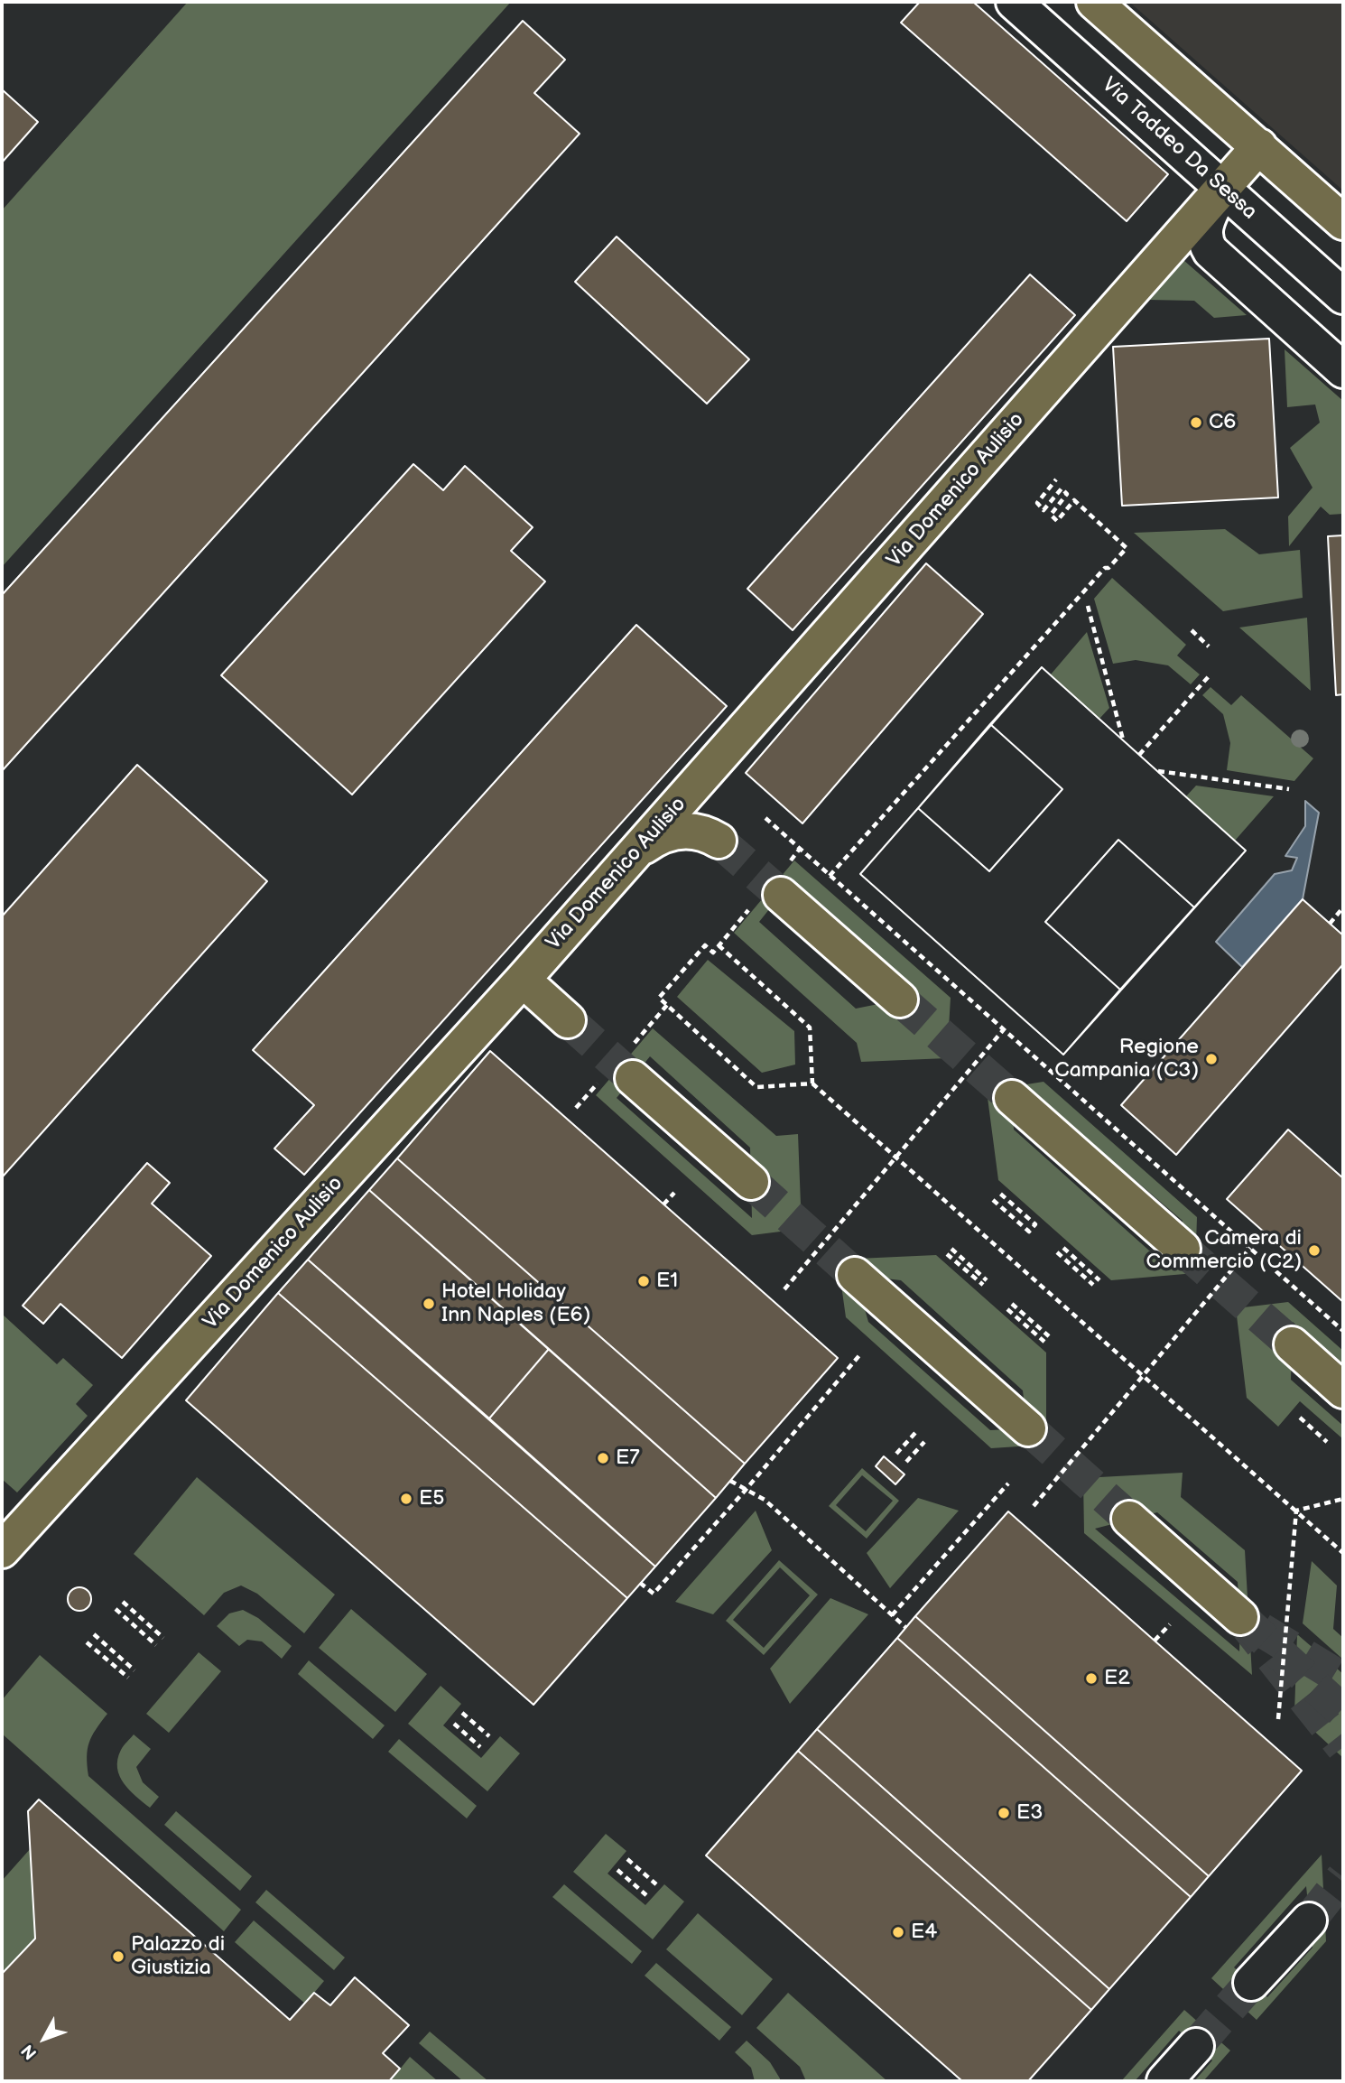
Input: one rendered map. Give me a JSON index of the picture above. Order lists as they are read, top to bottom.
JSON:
{
  "streets": {
    "main road": ["Via Domenico Aulisio"],
    "street": ["Via Taddeo Da Sessa"]
  },
  "crossings": [
    ["Via Taddeo Da Sessa", "Via Domenico Aulisio"]
  ],
  "places": [
    "C6",
    "Regione Campania (C3)",
    "Camera di Commercio (C2)",
    "E1",
    "Hotel Holiday Inn Naples (E6)",
    "E7",
    "E5",
    "E2",
    "E3",
    "E4",
    "Palazzo di Giustizia"
  ],
  "north": "bottom left"
}
